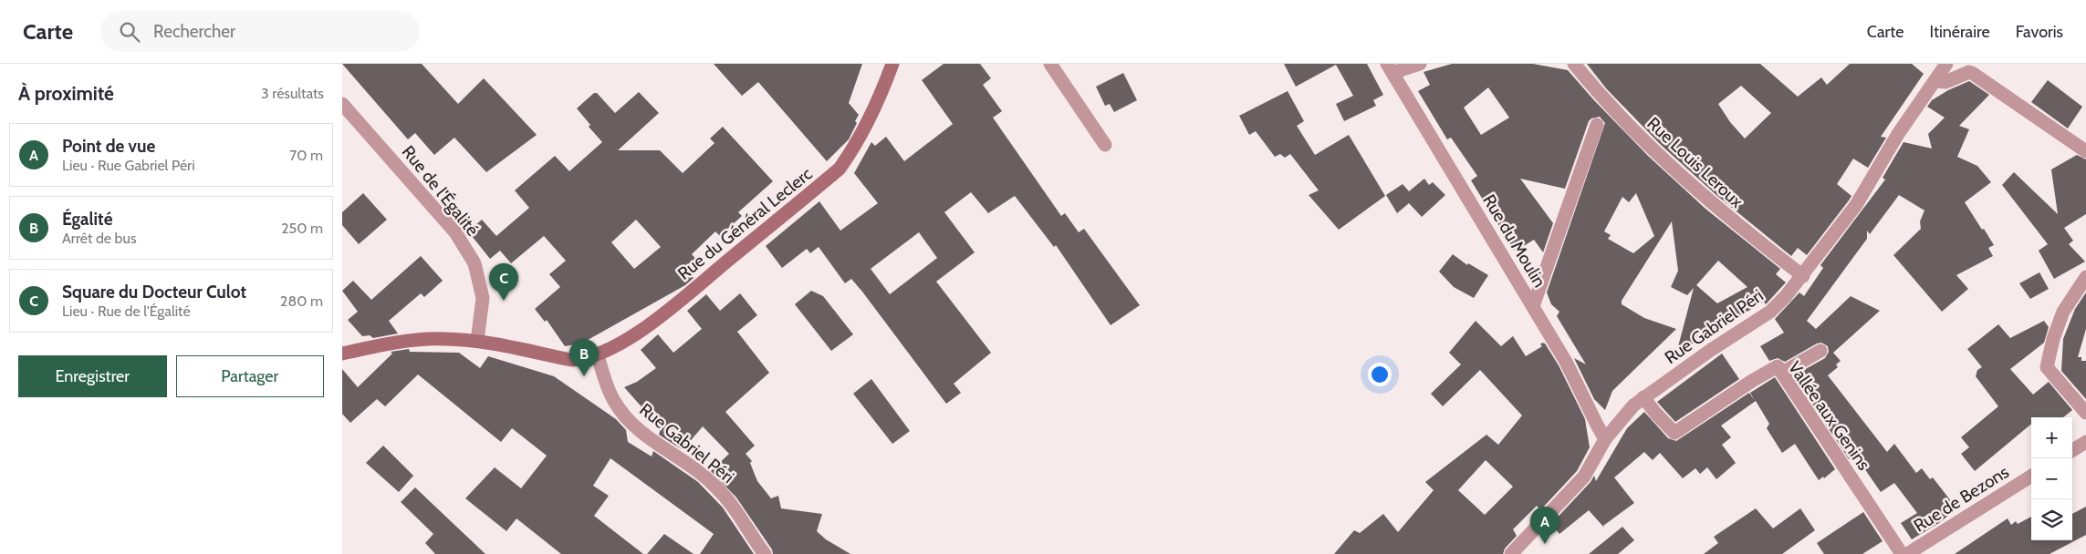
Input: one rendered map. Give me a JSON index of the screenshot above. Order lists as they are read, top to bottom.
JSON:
{
  "streets": {
    "street": [
      "Rue Louis Leroux",
      "Rue de l'Égalité",
      "Rue du Général Leclerc",
      "Rue du Moulin",
      "Rue Gabriel Péri",
      "Vallée aux Genins",
      "Rue de Bezons"
    ]
  },
  "crossings": [
    ["Rue Louis Leroux", "Rue Gabriel Péri"],
    ["Rue de l'Égalité", "Rue du Général Leclerc"],
    ["Rue du Général Leclerc", "Rue Gabriel Péri"],
    ["Rue du Moulin", "Rue Gabriel Péri"],
    ["Rue Gabriel Péri", "Vallée aux Genins"]
  ],
  "page": {
    "header": "Carte",
    "search": "Rechercher",
    "nav": ["Carte", "Itinéraire", "Favoris"],
    "heading": ["À proximité", "3 résultats"],
    "list": [
      {
        "mark": "A",
        "name": "Point de vue",
        "note": "Lieu · Rue Gabriel Péri",
        "value": "70 m"
      },
      {
        "mark": "B",
        "name": "Égalité",
        "note": "Arrêt de bus",
        "value": "250 m"
      },
      {
        "mark": "C",
        "name": "Square du Docteur Culot",
        "note": "Lieu · Rue de l'Égalité",
        "value": "280 m"
      }
    ],
    "pins": ["C", "B", "A"],
    "buttons": ["Enregistrer", "Partager"],
    "map_buttons": ["+", "−"]
  }
}
